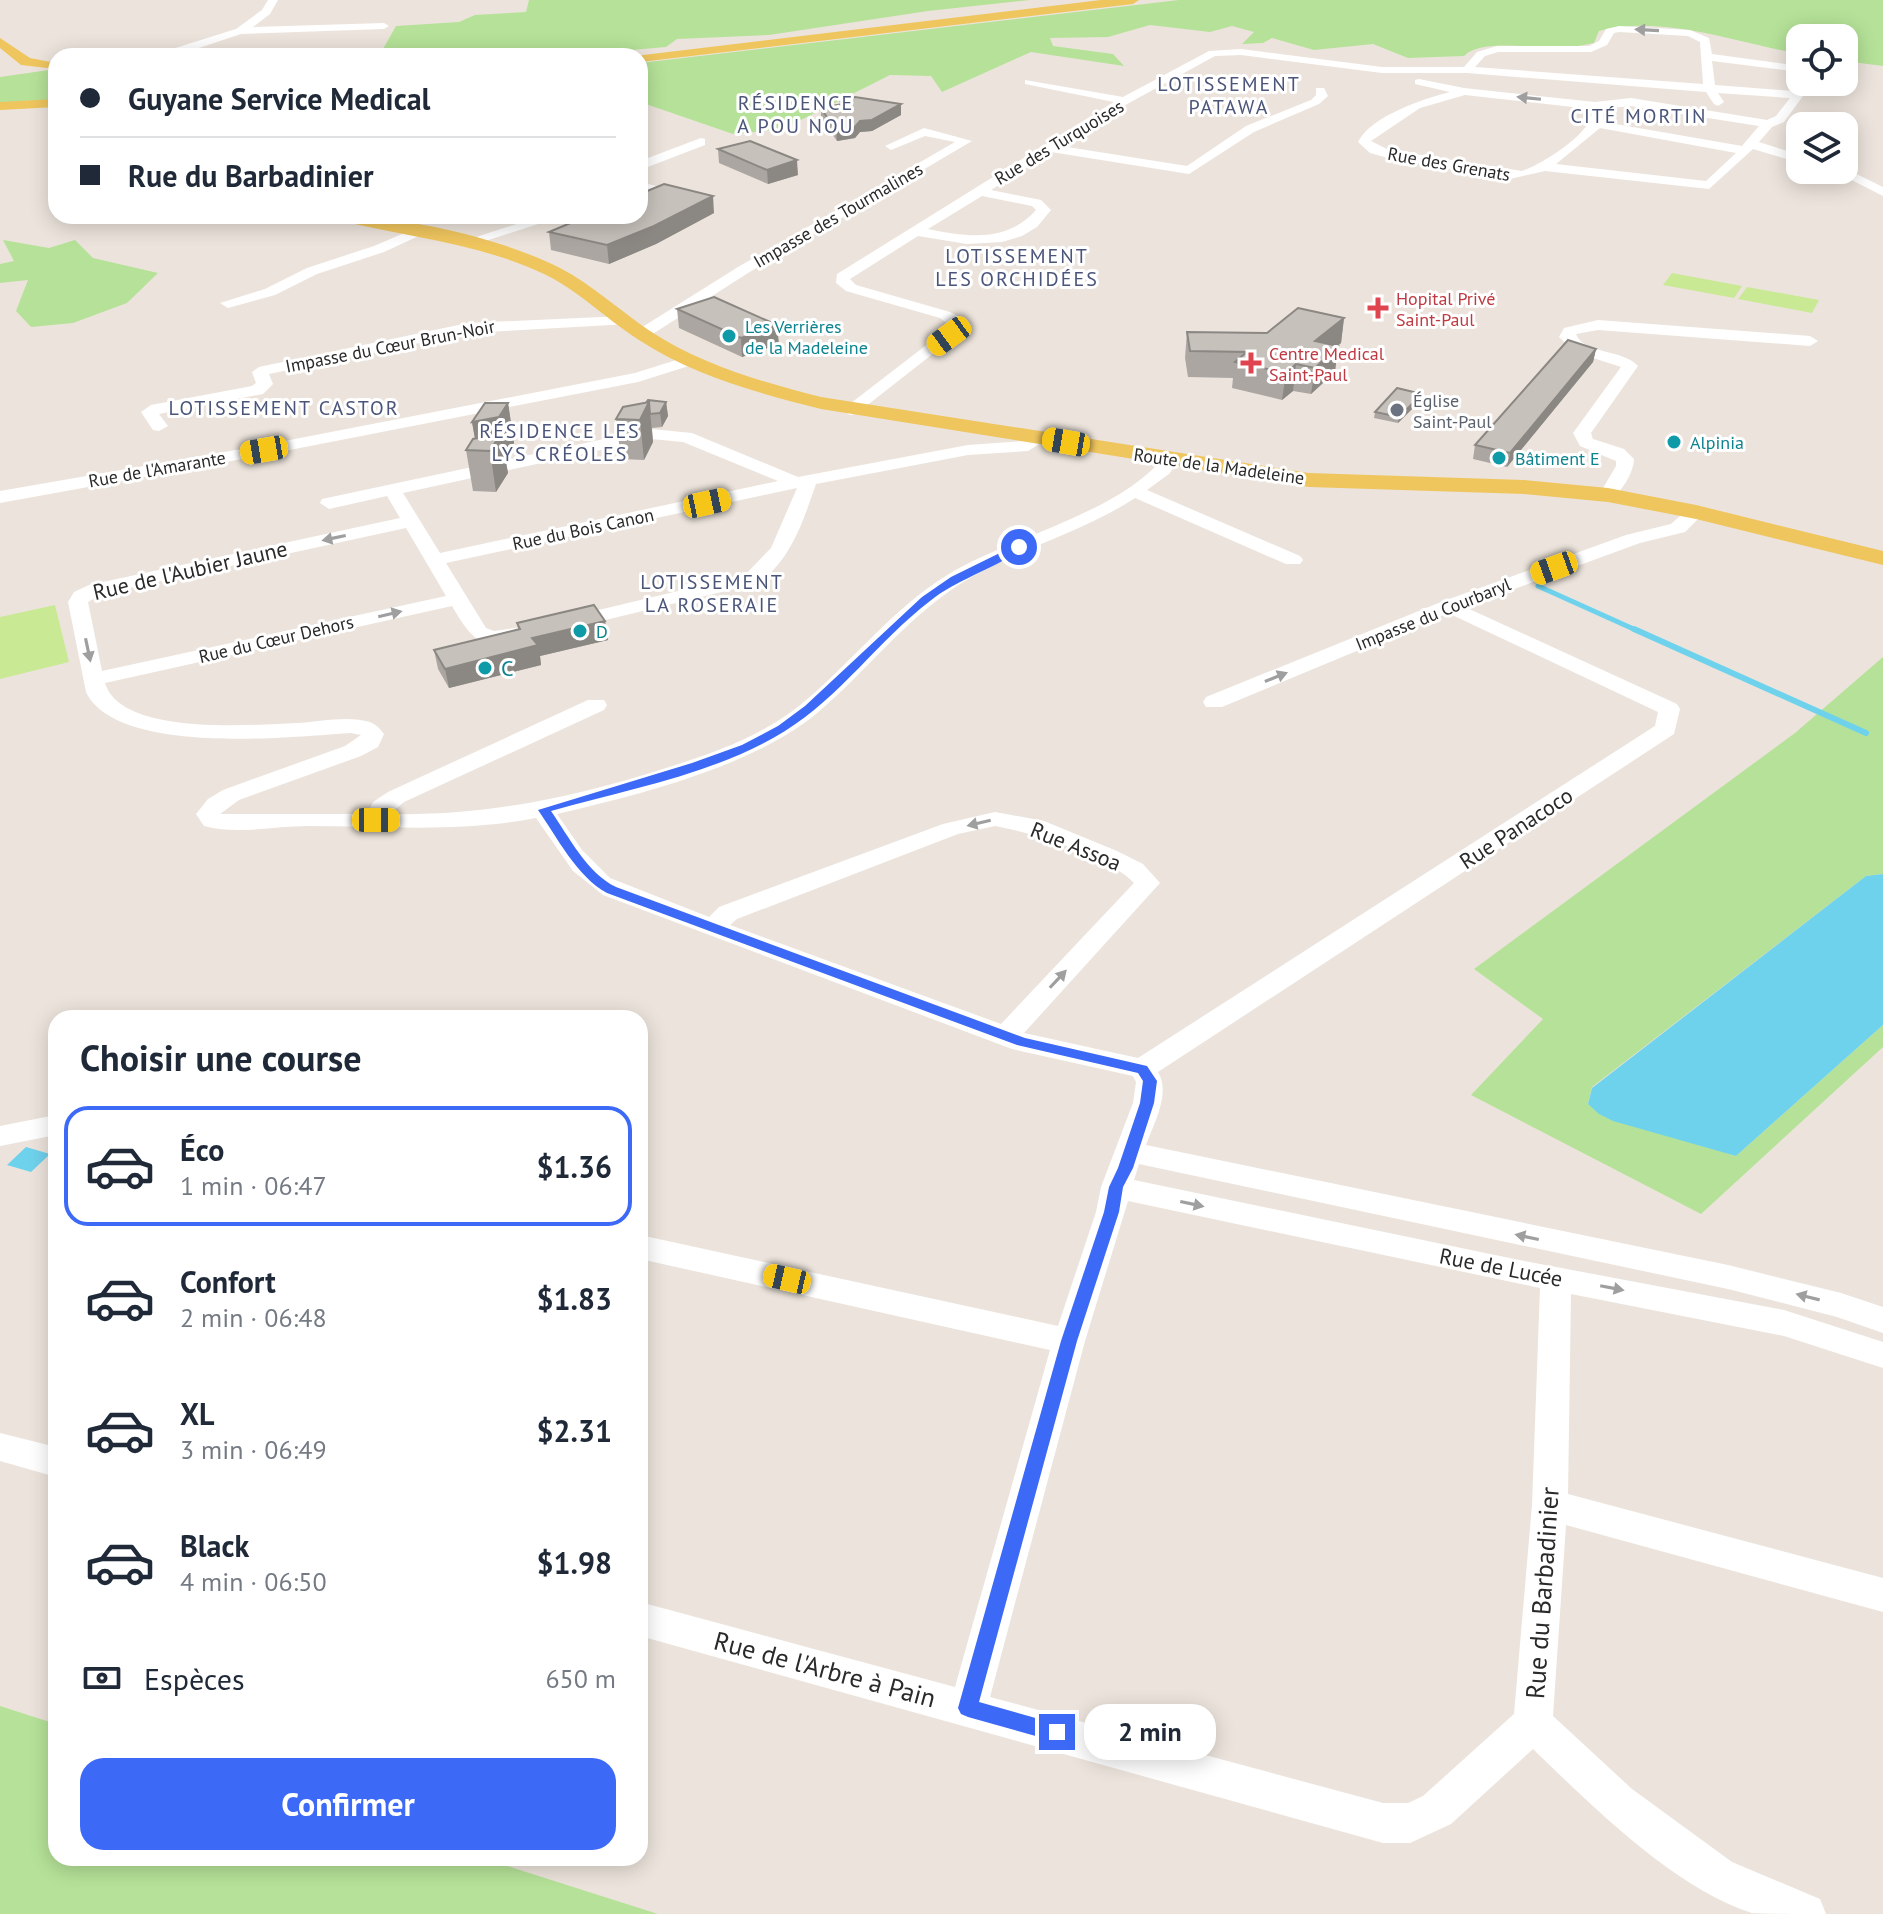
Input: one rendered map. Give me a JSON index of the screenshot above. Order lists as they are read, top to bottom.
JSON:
{
  "streets": {
    "main road": ["Route de la Madeleine"],
    "street": [
      "Rue des Turquoises",
      "Rue des Grenats",
      "Impasse des Tourmalines",
      "Impasse du Cœur Brun-Noir",
      "Rue de l'Amarante",
      "Rue du Bois Canon",
      "Rue de l'Aubier Jaune",
      "Impasse du Courbaryl",
      "Rue du Cœur Dehors",
      "Rue Panacoco",
      "Rue Assoa",
      "Rue de Lucée",
      "Rue du Barbadinier",
      "Rue de l'Arbre à Pain"
    ]
  },
  "crossings": [
    ["Rue des Turquoises", "Route de la Madeleine"],
    ["Impasse des Tourmalines", "Route de la Madeleine"],
    ["Impasse du Cœur Brun-Noir", "Route de la Madeleine"],
    ["Route de la Madeleine", "Rue de l'Amarante"],
    ["Route de la Madeleine", "Rue du Bois Canon"],
    ["Route de la Madeleine", "Rue de l'Aubier Jaune"],
    ["Route de la Madeleine", "Impasse du Courbaryl"],
    ["Rue de l'Aubier Jaune", "Rue du Cœur Dehors"],
    ["Impasse du Courbaryl", "Rue Panacoco"],
    ["Rue de Lucée", "Rue du Barbadinier"],
    ["Rue du Barbadinier", "Rue de l'Arbre à Pain"]
  ],
  "one_way": ["Impasse du Courbaryl"],
  "districts": [
    "LOTISSEMENT PATAWA",
    "RÉSIDENCE A POU NOU",
    "CITÉ MORTIN",
    "LOTISSEMENT LES ORCHIDÉES",
    "LOTISSEMENT CASTOR",
    "RÉSIDENCE LES LYS CRÉOLES",
    "LOTISSEMENT LA ROSERAIE"
  ],
  "places": {
    "health": ["Hopital Privé Saint-Paul", "Centre Medical Saint-Paul"],
    "other": [
      "Les Verrières de la Madeleine",
      "Église Saint-Paul",
      "Alpinia",
      "Bâtiment E",
      "D",
      "C"
    ]
  },
  "page": {
    "banner": ["Guyane Service Medical", "Rue du Barbadinier"],
    "heading": "Choisir une course",
    "list": [
      {
        "name": "Éco",
        "note": "1 min · 06:47",
        "value": "$1.36"
      },
      {
        "name": "Confort",
        "note": "2 min · 06:48",
        "value": "$1.83"
      },
      {
        "name": "XL",
        "note": "3 min · 06:49",
        "value": "$2.31"
      },
      {
        "name": "Black",
        "note": "4 min · 06:50",
        "value": "$1.98"
      }
    ],
    "pay": ["Espèces", "650 m"],
    "bubble": "2 min",
    "buttons": "Confirmer"
  }
}
